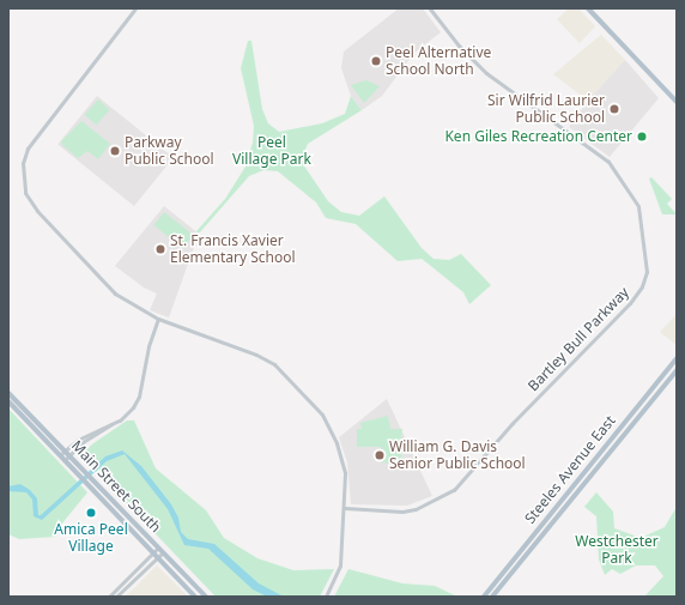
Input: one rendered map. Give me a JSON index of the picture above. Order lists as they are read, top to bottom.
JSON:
{
  "streets": {
    "main road": ["Steeles Avenue East", "Main Street South"],
    "street": ["Bartley Bull Parkway"]
  },
  "parks": ["Peel Village Park", "Westchester Park"],
  "places": [
    "Peel Alternative School North",
    "Sir Wilfrid Laurier Public School",
    "Ken Giles Recreation Center",
    "Parkway Public School",
    "St. Francis Xavier Elementary School",
    "William G. Davis Senior Public School",
    "Amica Peel Village"
  ]
}
